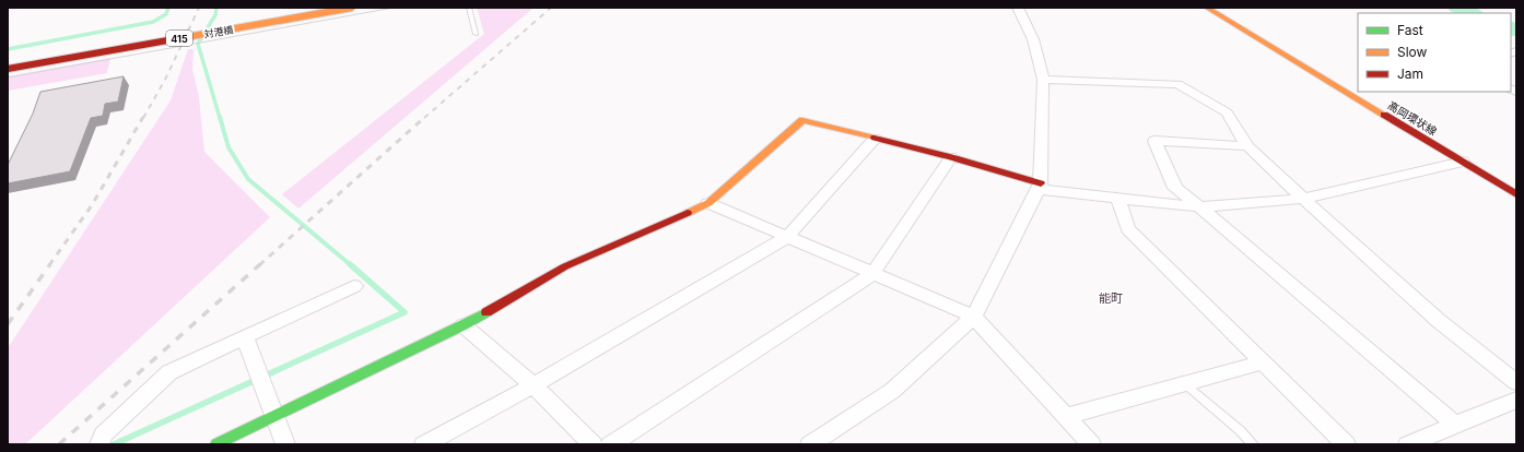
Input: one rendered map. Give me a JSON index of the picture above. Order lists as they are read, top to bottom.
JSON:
{
  "streets": {
    "main road": ["対港橋", "415", "高岡環状線"]
  },
  "districts": ["能町"],
  "legend": ["Fast", "Slow", "Jam"]
}
